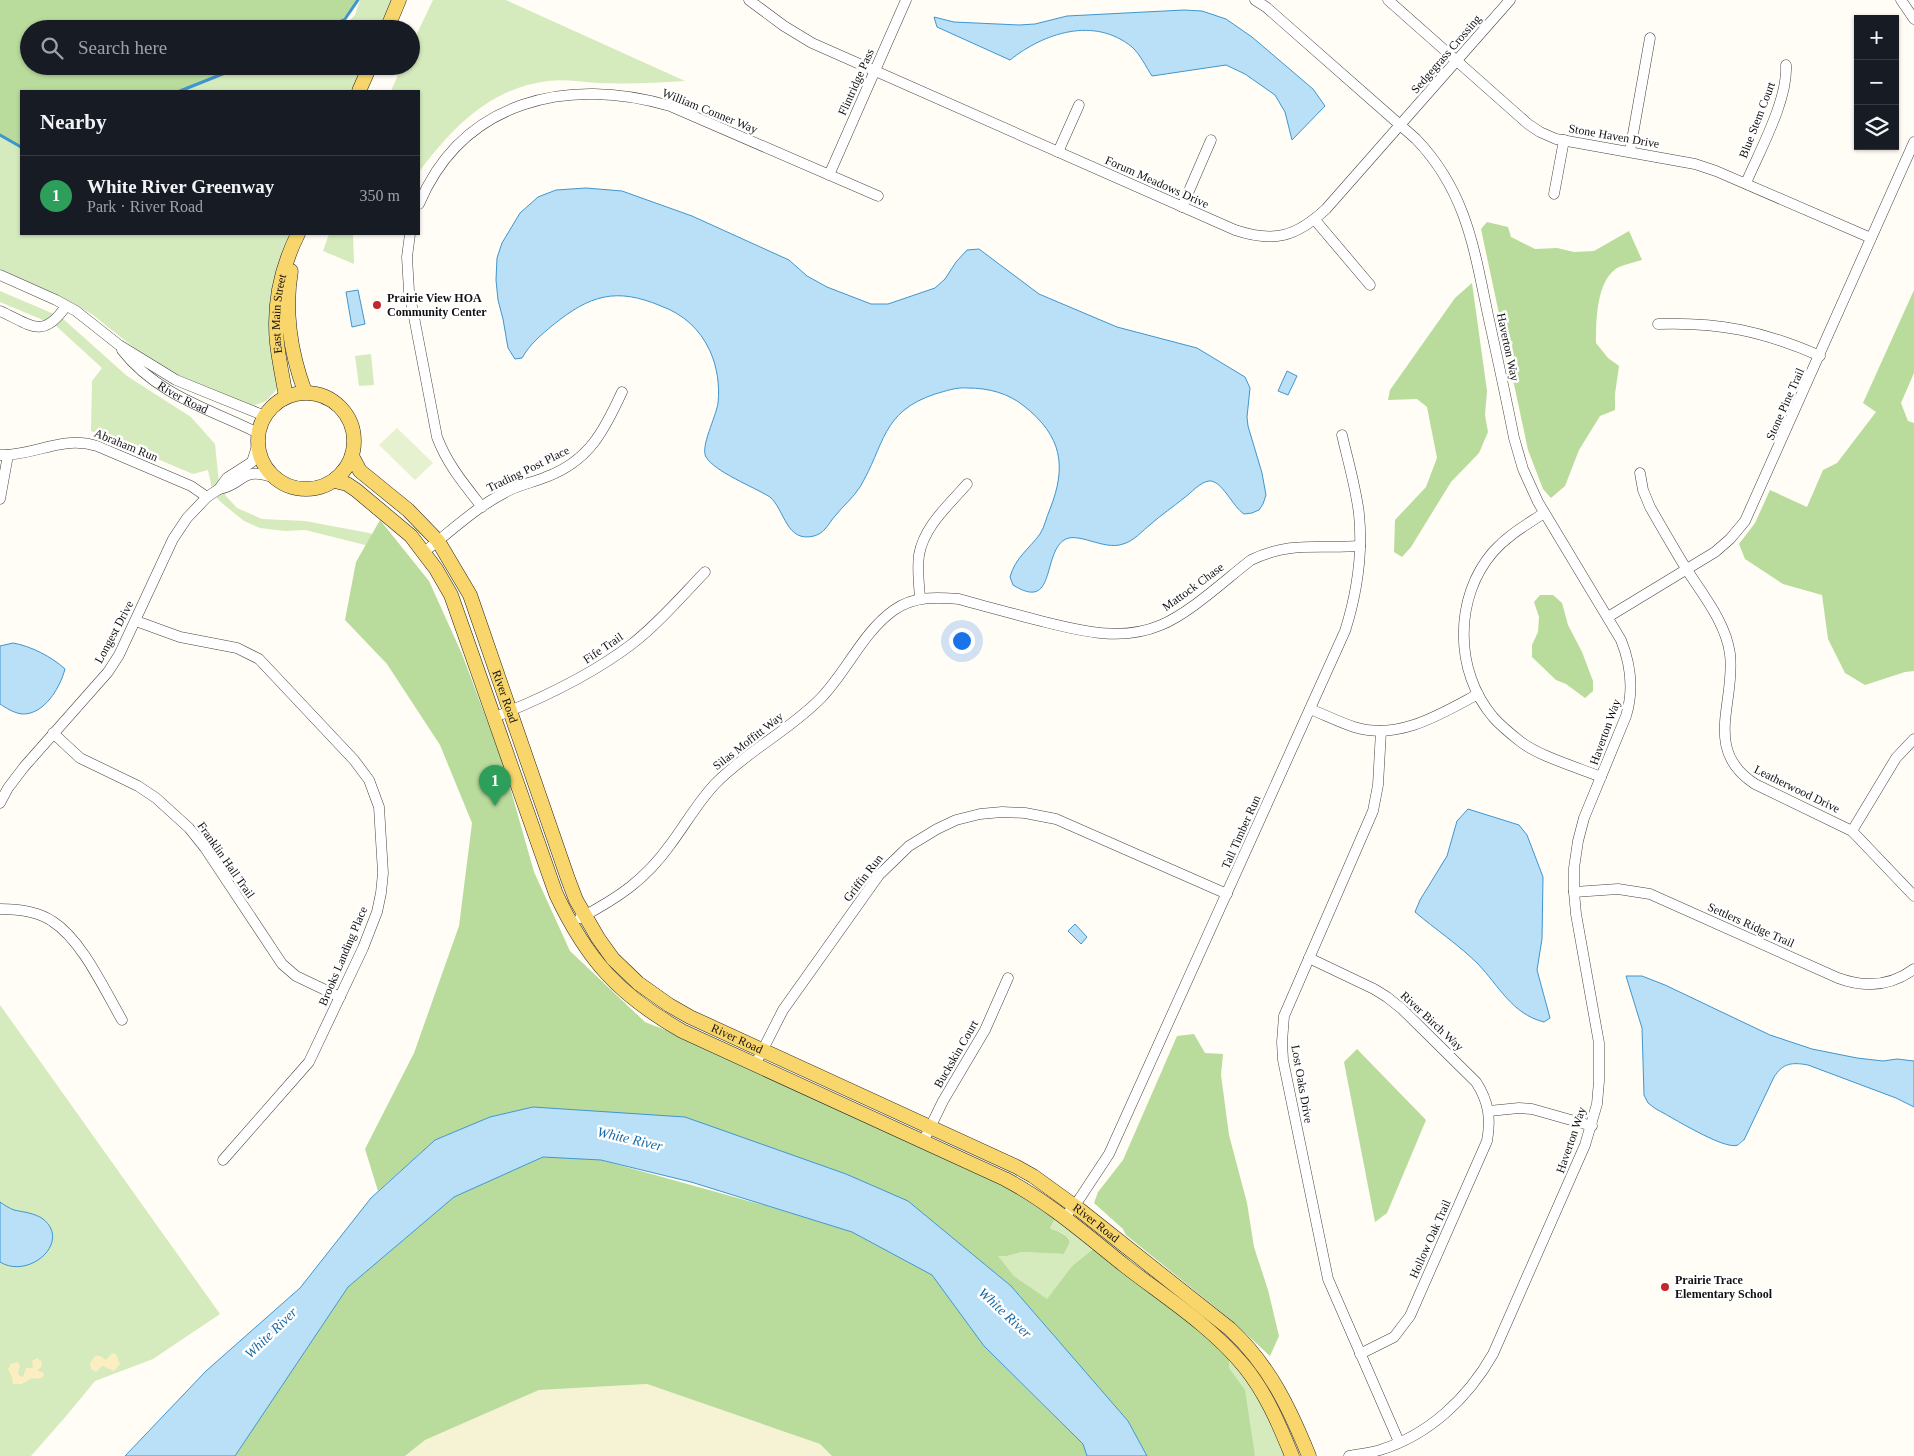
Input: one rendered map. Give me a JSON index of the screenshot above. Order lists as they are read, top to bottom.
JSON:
{
  "streets": {
    "main road": ["East Main Street", "River Road"],
    "street": [
      "Sedgegrass Crossing",
      "Flintridge Pass",
      "William Conner Way",
      "Blue Stem Court",
      "Stone Haven Drive",
      "Forum Meadows Drive",
      "Haverton Way",
      "Stone Pine Trail",
      "Abraham Run",
      "Trading Post Place",
      "Mattock Chase",
      "Longest Drive",
      "Fife Trail",
      "Silas Moffitt Way",
      "Leatherwood Drive",
      "Tall Timber Run",
      "Franklin Hall Trail",
      "Griffin Run",
      "Settlers Ridge Trail",
      "Brooks Landing Place",
      "River Birch Way",
      "Buckskin Court",
      "Lost Oaks Drive",
      "Hollow Oak Trail"
    ]
  },
  "crossings": [
    ["Sedgegrass Crossing", "Stone Haven Drive"],
    ["Sedgegrass Crossing", "Forum Meadows Drive"],
    ["Sedgegrass Crossing", "Haverton Way"],
    ["Flintridge Pass", "William Conner Way"],
    ["Flintridge Pass", "Forum Meadows Drive"],
    ["Blue Stem Court", "Stone Haven Drive"],
    ["Stone Haven Drive", "Stone Pine Trail"],
    ["Forum Meadows Drive", "Haverton Way"],
    ["East Main Street", "River Road"],
    ["East Main Street", "Longest Drive"],
    ["Haverton Way", "Stone Pine Trail"],
    ["Haverton Way", "Settlers Ridge Trail"],
    ["Haverton Way", "Lost Oaks Drive"],
    ["River Road", "Trading Post Place"],
    ["River Road", "Longest Drive"],
    ["River Road", "Fife Trail"],
    ["River Road", "Silas Moffitt Way"],
    ["River Road", "Tall Timber Run"],
    ["River Road", "Griffin Run"],
    ["River Road", "Buckskin Court"],
    ["Stone Pine Trail", "Leatherwood Drive"],
    ["Abraham Run", "Longest Drive"],
    ["Mattock Chase", "Silas Moffitt Way"],
    ["Mattock Chase", "Tall Timber Run"],
    ["Longest Drive", "Franklin Hall Trail"],
    ["Longest Drive", "Brooks Landing Place"],
    ["Tall Timber Run", "Griffin Run"],
    ["Franklin Hall Trail", "Brooks Landing Place"],
    ["River Birch Way", "Lost Oaks Drive"],
    ["River Birch Way", "Hollow Oak Trail"],
    ["Lost Oaks Drive", "Hollow Oak Trail"]
  ],
  "water": ["White River"],
  "places": ["Prairie View HOA Community Center", "Prairie Trace Elementary School"],
  "page": {
    "map_buttons": ["+", "−"],
    "search": "Search here",
    "heading": "Nearby",
    "list": [
      {
        "mark": "1",
        "name": "White River Greenway",
        "note": "Park · River Road",
        "value": "350 m"
      }
    ],
    "pins": "1"
  }
}
